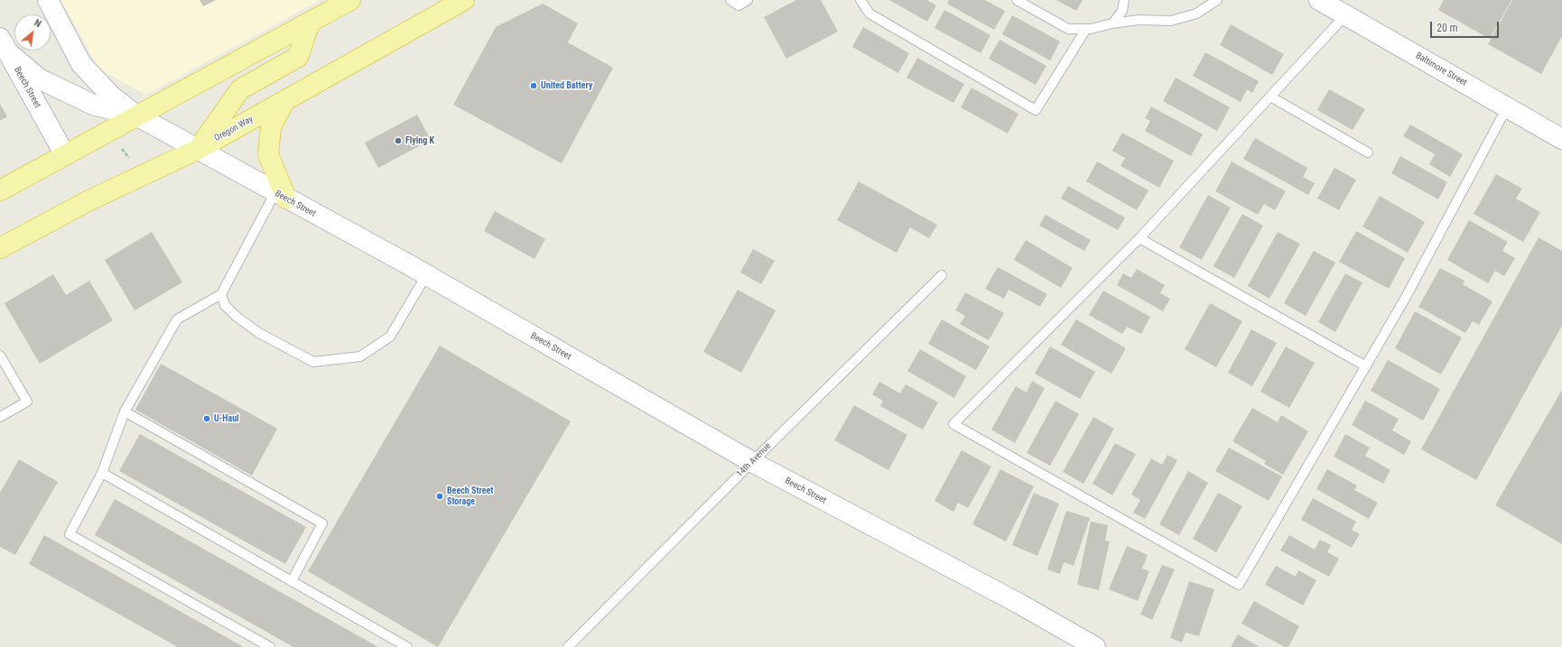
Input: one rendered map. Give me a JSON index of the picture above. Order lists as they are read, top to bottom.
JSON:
{
  "streets": {
    "main road": ["Oregon Way"],
    "street": ["Baltimore Street", "Beech Street"],
    "lane": ["14th Avenue"]
  },
  "crossings": [
    ["Beech Street", "Oregon Way"],
    ["Beech Street", "14th Avenue"]
  ],
  "places": [
    "United Battery",
    "Flying K",
    "U-Haul",
    "Beech Street Storage"
  ],
  "scale_bar": "20 m",
  "north": "top right"
}
